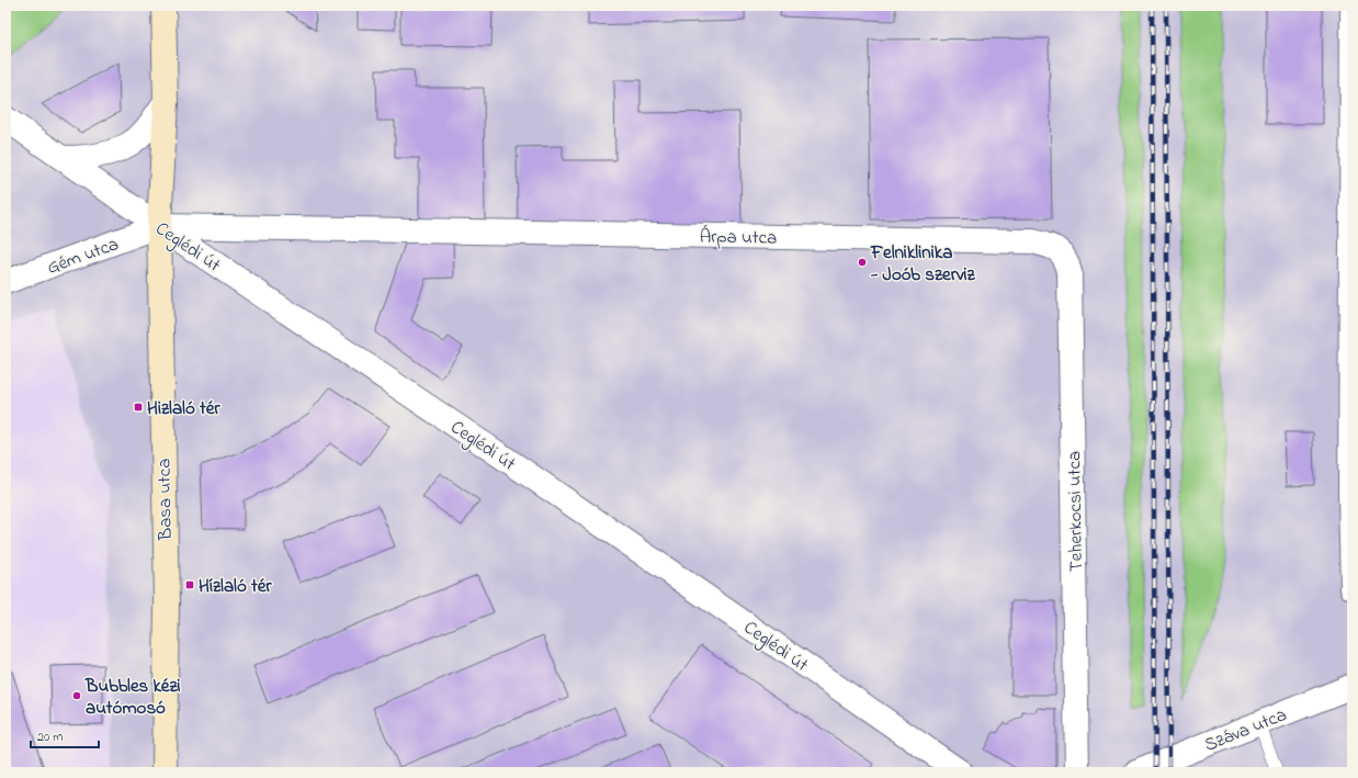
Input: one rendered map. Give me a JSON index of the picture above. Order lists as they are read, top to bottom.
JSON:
{
  "streets": {
    "street": [
      "Árpa utca",
      "Ceglédi út",
      "Gém utca",
      "Basa utca",
      "Teherkocsi utca",
      "Száva utca"
    ]
  },
  "crossings": [
    ["Árpa utca", "Ceglédi út"],
    ["Árpa utca", "Gém utca"],
    ["Árpa utca", "Basa utca"],
    ["Árpa utca", "Teherkocsi utca"],
    ["Ceglédi út", "Gém utca"],
    ["Ceglédi út", "Basa utca"],
    ["Gém utca", "Basa utca"]
  ],
  "places": {
    "other": ["Felniklinika - Joób szerviz", "Bubbles kézi autómosó"],
    "transit": ["Hizlaló tér", "Hízlaló tér"]
  },
  "scale_bar": "20 m"
}
